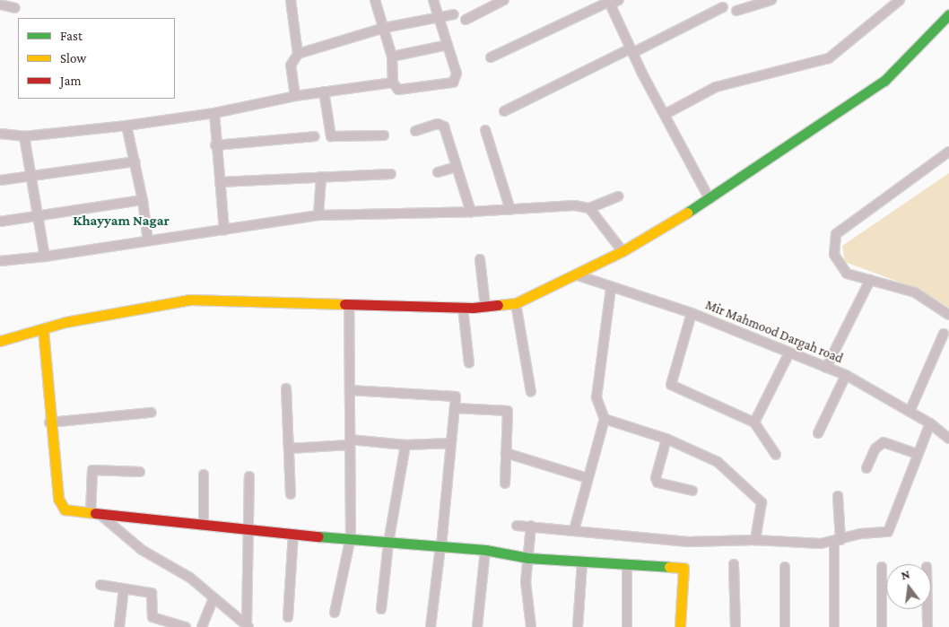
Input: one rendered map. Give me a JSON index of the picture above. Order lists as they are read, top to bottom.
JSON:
{
  "streets": {
    "street": ["Mir Mahmood Dargah road"]
  },
  "districts": ["Khayyam Nagar"],
  "legend": ["Fast", "Slow", "Jam"],
  "north": "top"
}
